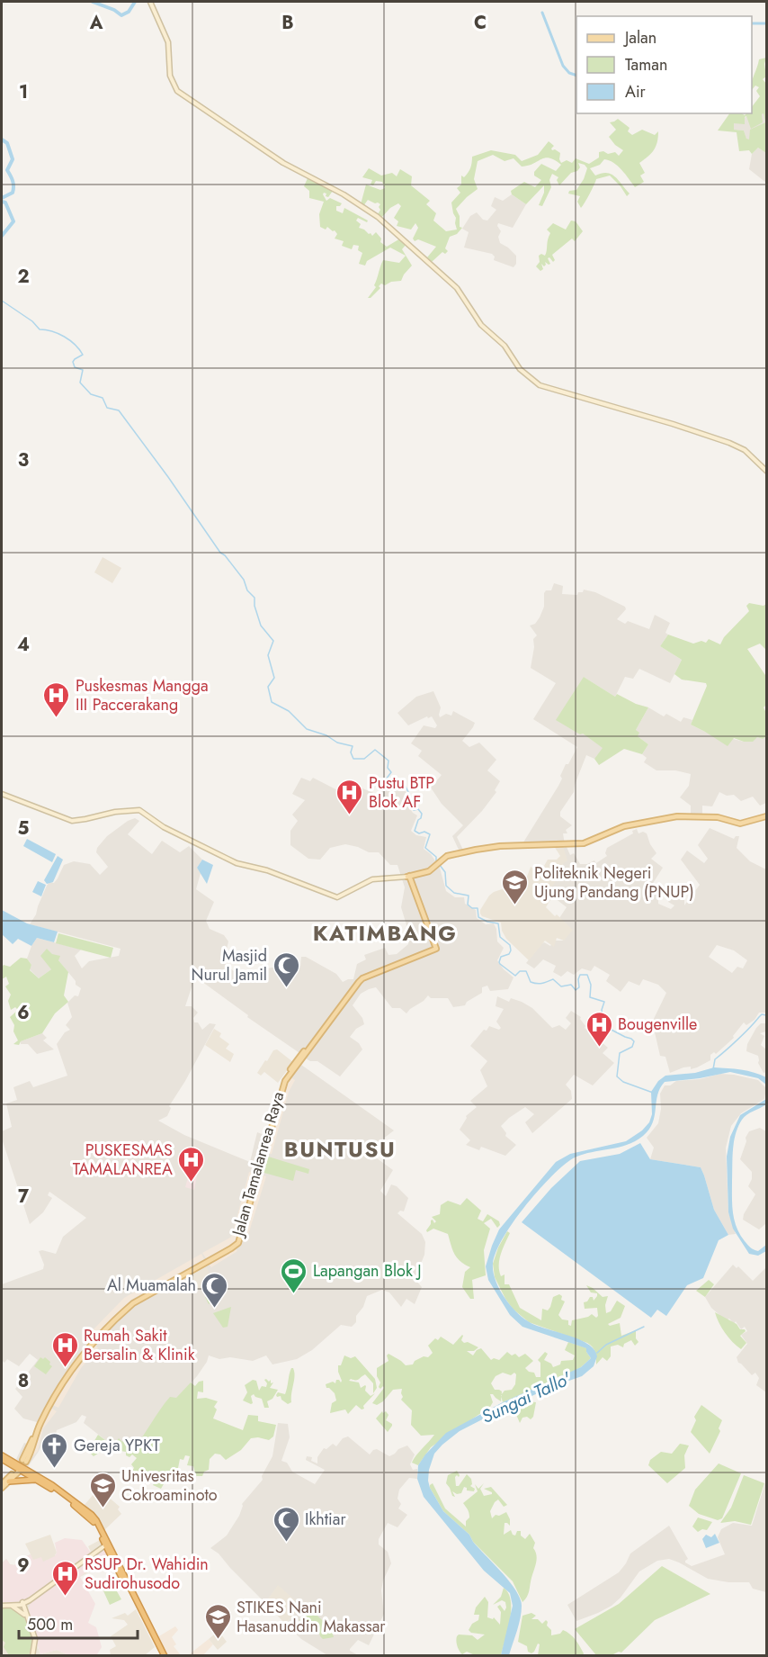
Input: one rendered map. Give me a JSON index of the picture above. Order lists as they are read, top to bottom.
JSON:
{
  "streets": {
    "main road": ["Jalan Tamalanrea Raya"]
  },
  "districts": ["KATIMBANG", "BUNTUSU"],
  "water": ["Sungai Tallo'"],
  "places": {
    "hospital": [
      "Puskesmas Mangga III Paccerakang",
      "Pustu BTP Blok AF",
      "Bougenville",
      "PUSKESMAS TAMALANREA",
      "Rumah Sakit Bersalin & Klinik",
      "RSUP Dr. Wahidin Sudirohusodo"
    ],
    "school or university": ["Politeknik Negeri Ujung Pandang (PNUP)", "Univesritas Cokroaminoto", "STIKES Nani Hasanuddin Makassar"],
    "mosque": ["Masjid Nurul Jamil", "Al Muamalah", "Ikhtiar"],
    "sports": ["Lapangan Blok J"],
    "church": ["Gereja YPKT"]
  },
  "legend": ["Jalan", "Taman", "Air"],
  "scale_bar": "500 m",
  "grid": {
    "columns": ["A", "B", "C"],
    "rows": [
      "1",
      "2",
      "3",
      "4",
      "5",
      "6",
      "7",
      "8",
      "9"
    ]
  }
}
